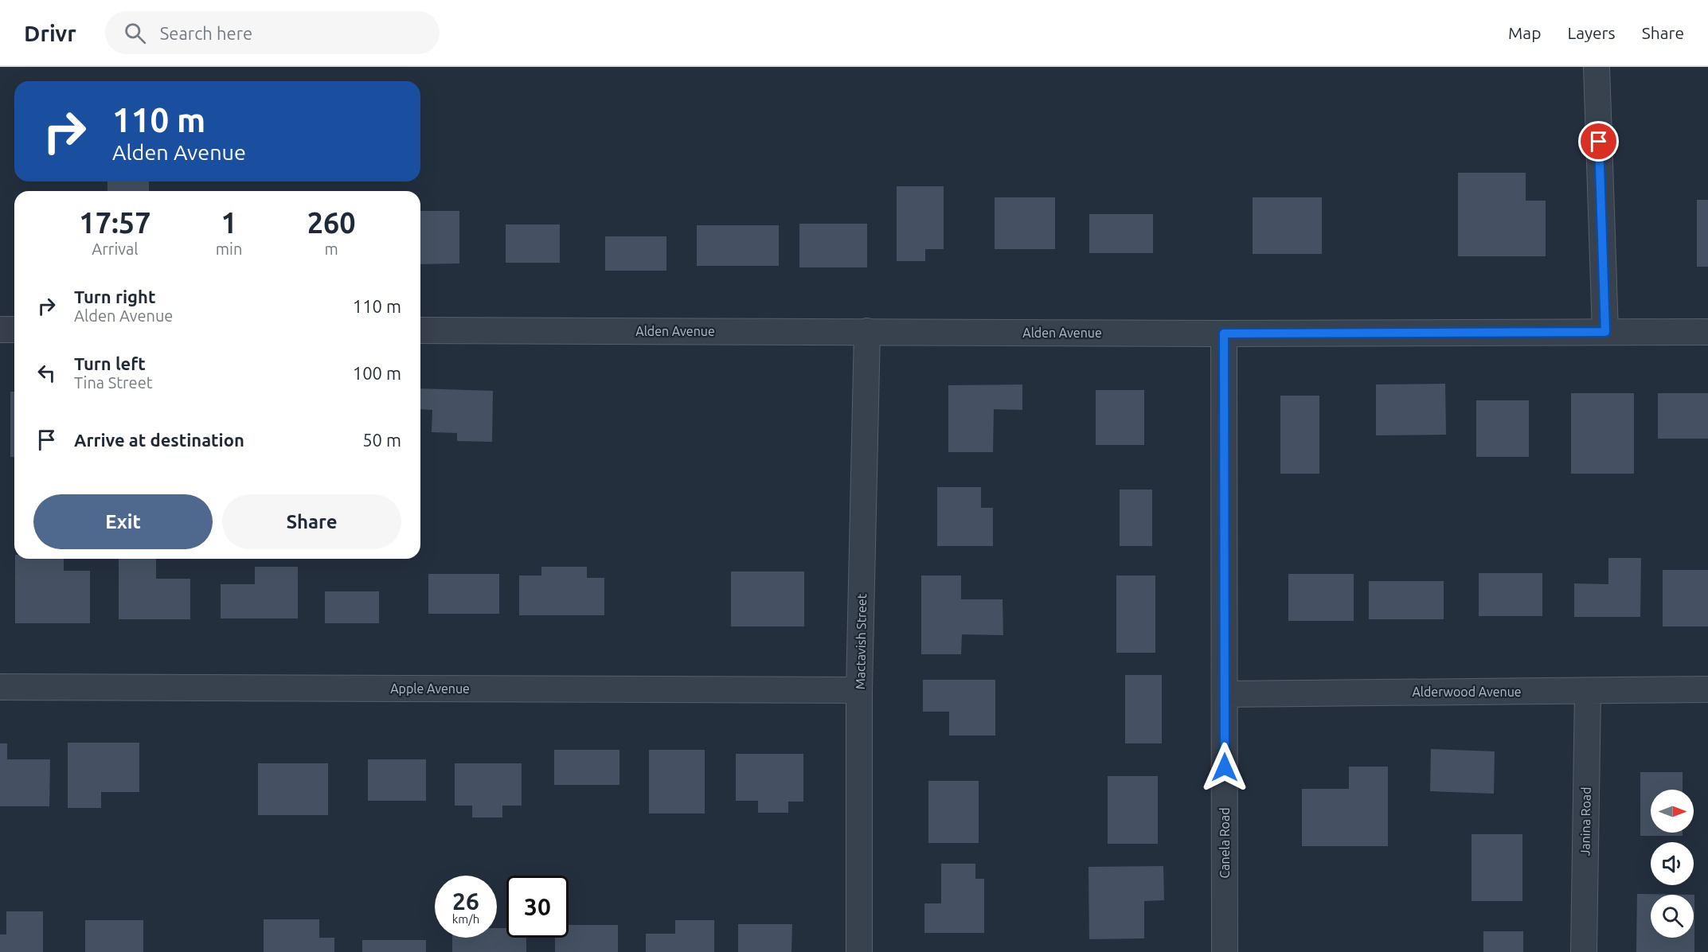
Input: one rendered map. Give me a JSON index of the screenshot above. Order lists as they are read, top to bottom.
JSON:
{
  "streets": {
    "street": [
      "Alden Avenue",
      "Mactavish Street",
      "Apple Avenue",
      "Alderwood Avenue",
      "Janina Road",
      "Canela Road"
    ]
  },
  "crossings": [
    ["Alden Avenue", "Mactavish Street"],
    ["Alden Avenue", "Canela Road"],
    ["Mactavish Street", "Apple Avenue"],
    ["Alderwood Avenue", "Janina Road"],
    ["Alderwood Avenue", "Canela Road"]
  ],
  "north": "right",
  "page": {
    "header": "Drivr",
    "search": "Search here",
    "nav": ["Map", "Layers", "Share"],
    "turn": ["110 m", "Alden Avenue"],
    "eta": [
      "17:57",
      "Arrival",
      "1",
      "min",
      "260",
      "m"
    ],
    "list": [
      {
        "name": "Turn right",
        "note": "Alden Avenue",
        "value": "110 m"
      },
      {
        "name": "Turn left",
        "note": "Tina Street",
        "value": "100 m"
      },
      {
        "name": "Arrive at destination",
        "value": "50 m"
      }
    ],
    "buttons": ["Exit", "Share"],
    "speed": "26 km/h",
    "limit": "30"
  }
}
